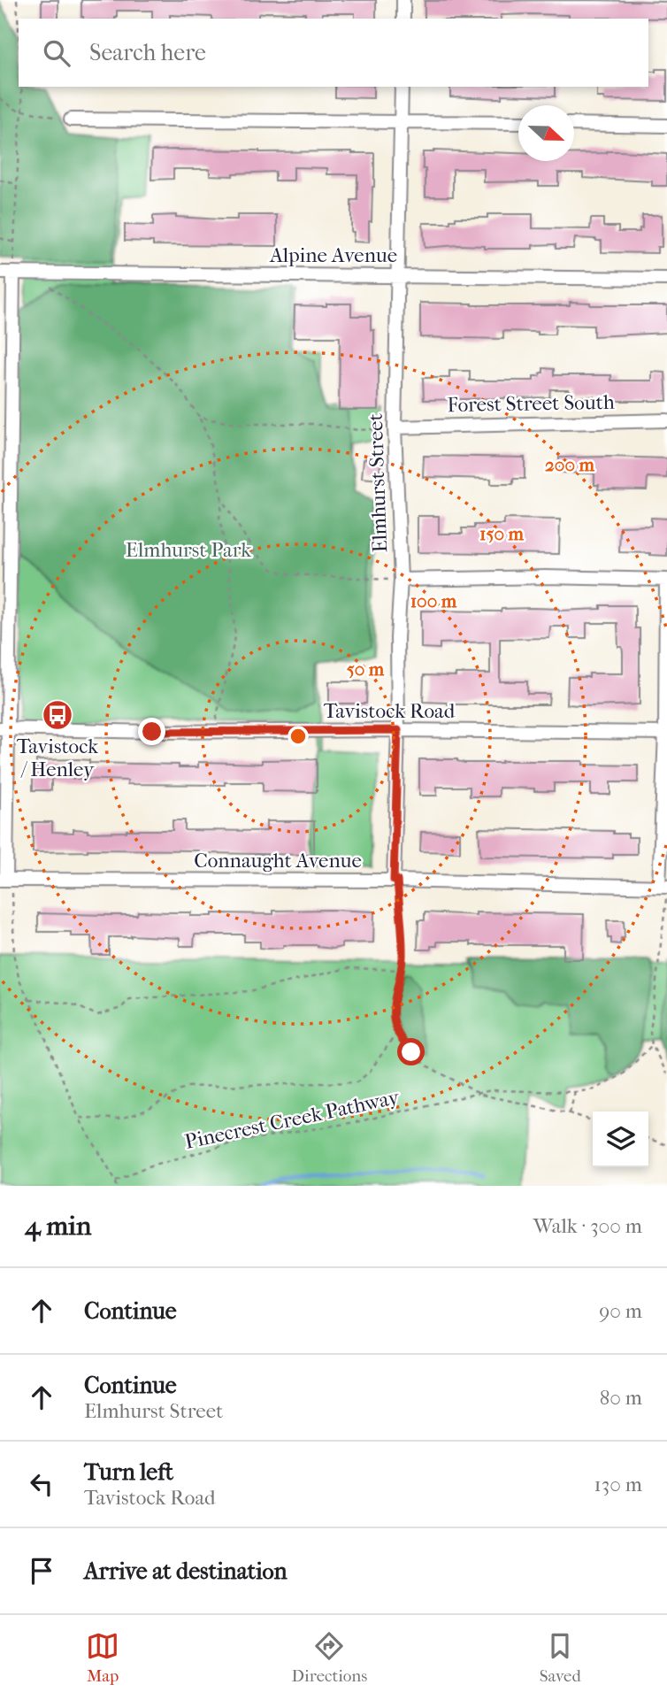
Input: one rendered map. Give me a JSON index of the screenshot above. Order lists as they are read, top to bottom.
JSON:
{
  "streets": {
    "street": [
      "Alpine Avenue",
      "Forest Street South",
      "Elmhurst Street",
      "Tavistock Road",
      "Connaught Avenue"
    ],
    "path": ["Pinecrest Creek Pathway"]
  },
  "crossings": [
    ["Alpine Avenue", "Elmhurst Street"],
    ["Forest Street South", "Elmhurst Street"],
    ["Elmhurst Street", "Tavistock Road"],
    ["Elmhurst Street", "Connaught Avenue"]
  ],
  "parks": ["Elmhurst Park"],
  "places": {
    "bus stop": ["Tavistock / Henley"]
  },
  "north": "right",
  "page": {
    "search": "Search here",
    "heading": ["4 min", "Walk · 300 m"],
    "list": [
      ["Continue", "90 m"],
      ["Continue", "Elmhurst Street", "80 m"],
      ["Turn left", "Tavistock Road", "130 m"],
      "Arrive at destination"
    ],
    "nav": ["Map", "Directions", "Saved"]
  },
  "rings": [
    "200 m",
    "150 m",
    "100 m",
    "50 m"
  ]
}
